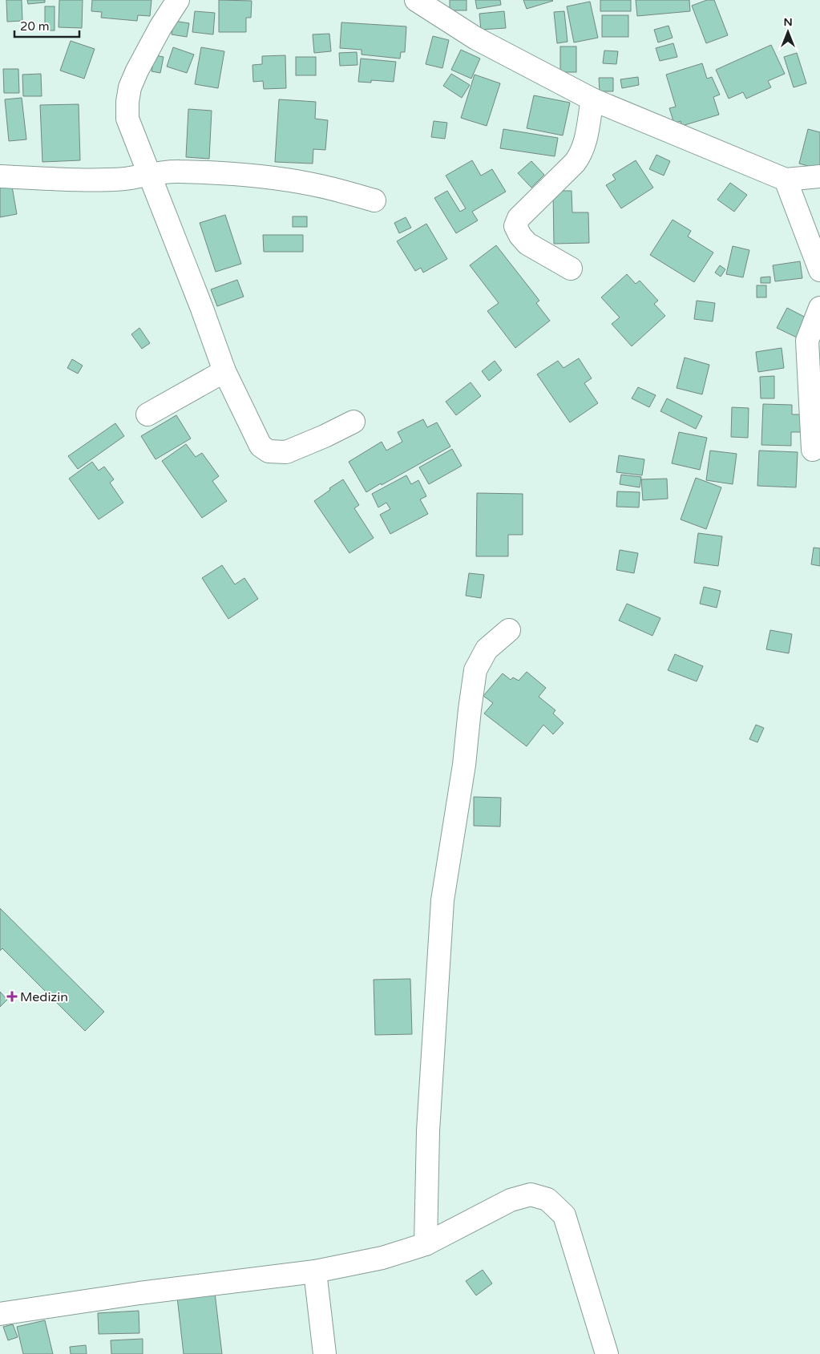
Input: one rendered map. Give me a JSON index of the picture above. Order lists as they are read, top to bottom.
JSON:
{
  "places": {
    "health": ["Medizin"]
  },
  "scale_bar": "20 m",
  "north": "top"
}
